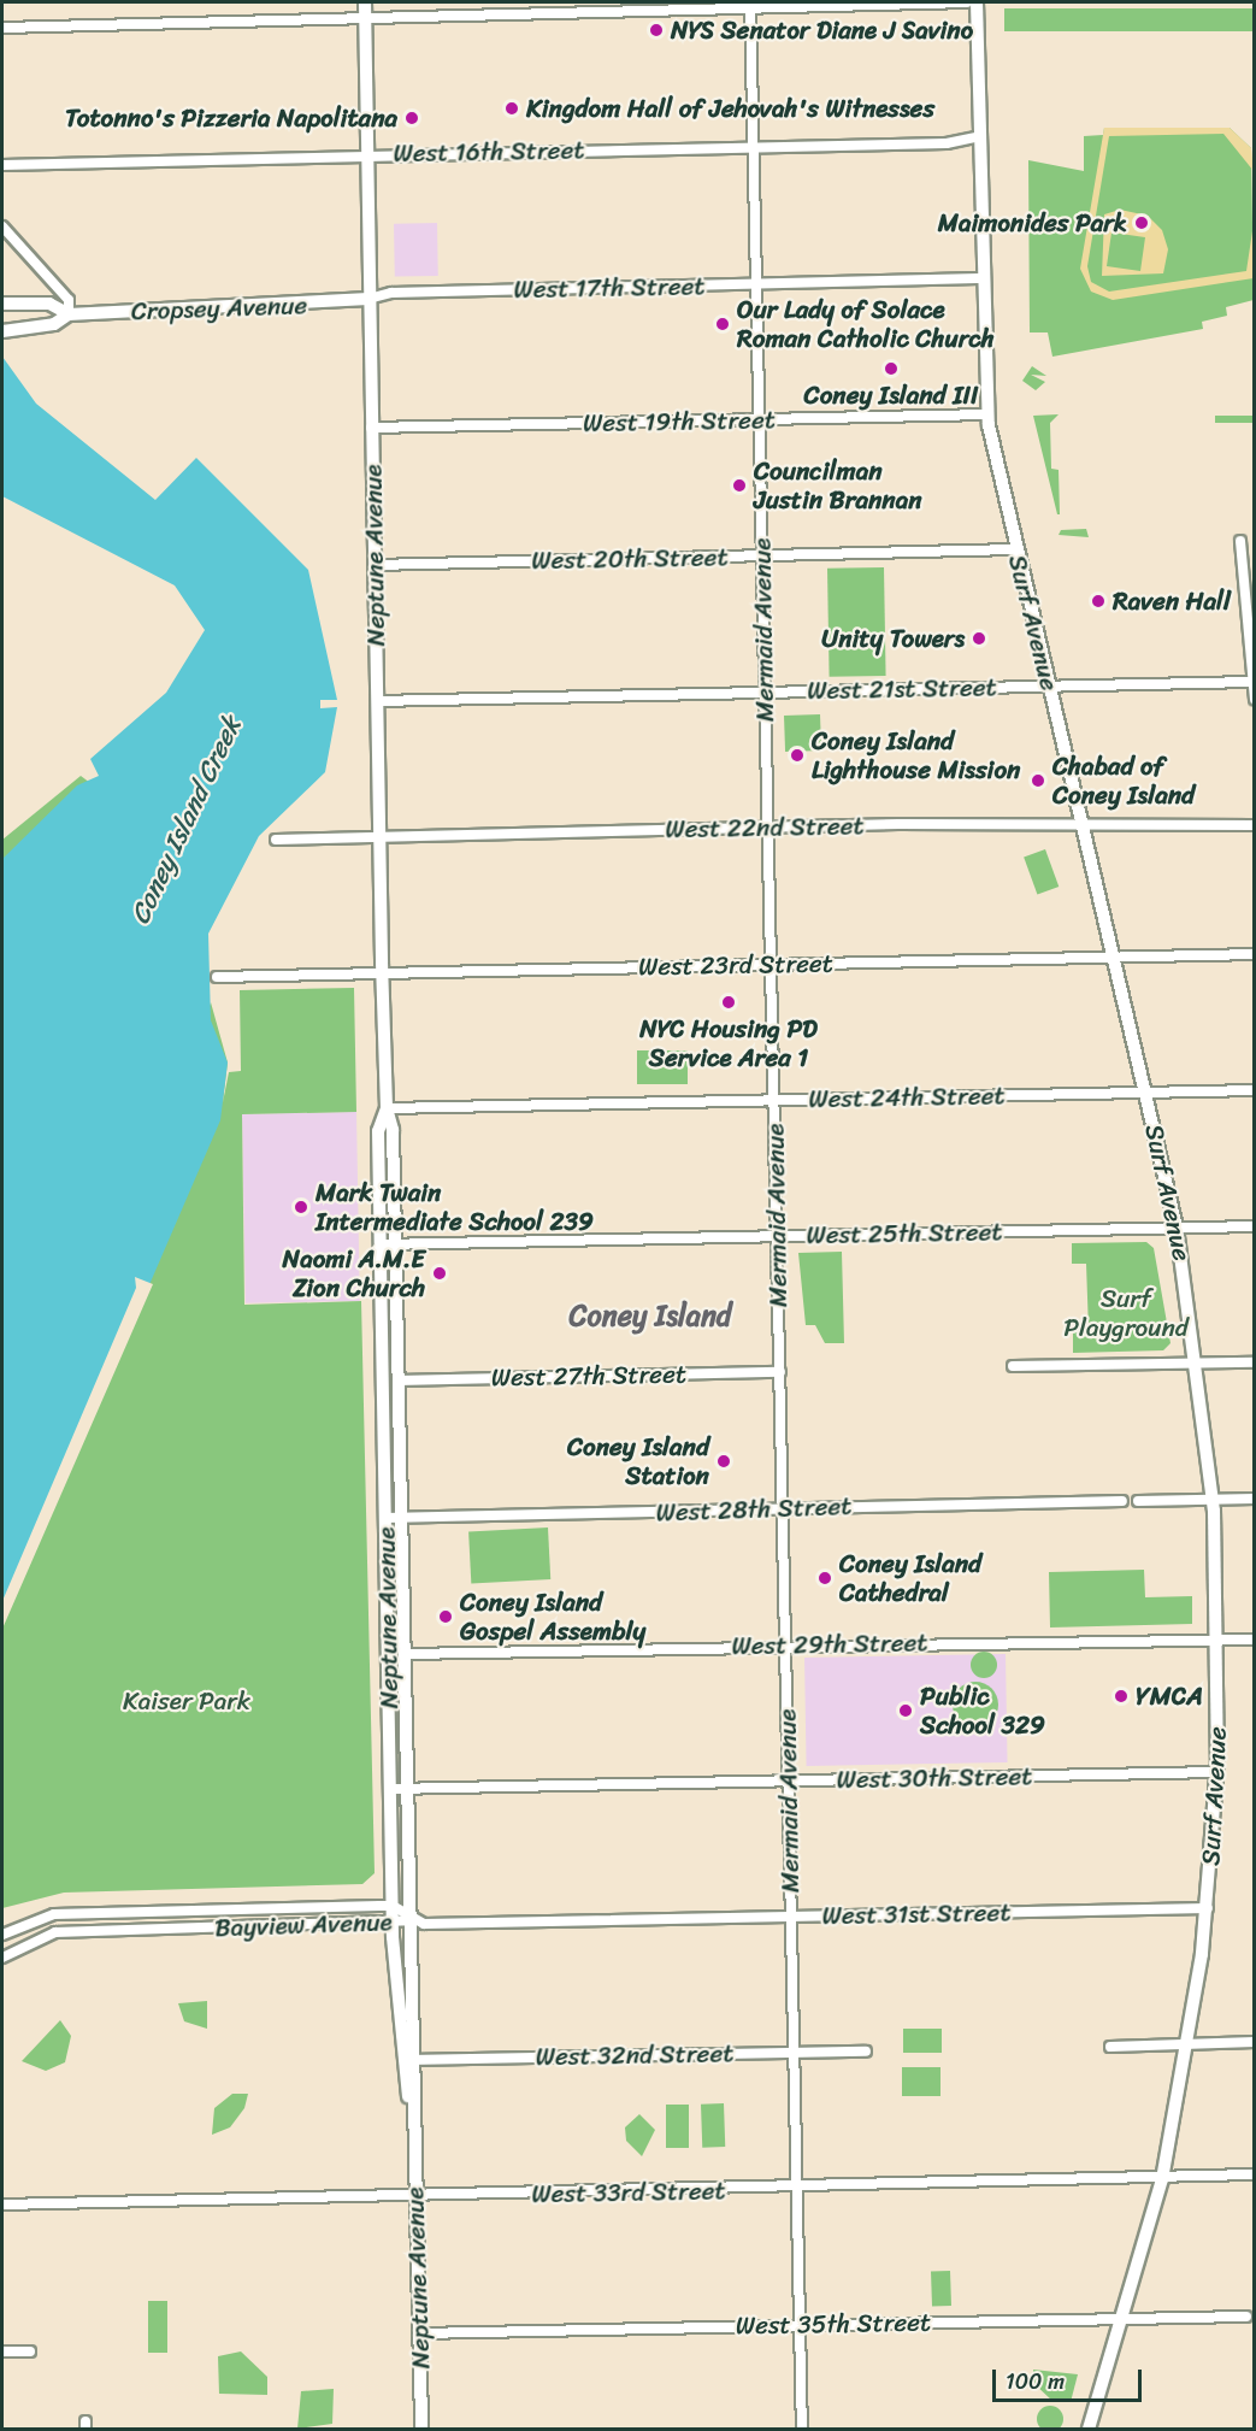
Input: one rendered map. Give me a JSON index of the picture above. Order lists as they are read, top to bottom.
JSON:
{
  "streets": {
    "main road": ["Cropsey Avenue", "Neptune Avenue", "Surf Avenue"],
    "street": [
      "West 16th Street",
      "West 17th Street",
      "West 19th Street",
      "West 20th Street",
      "Mermaid Avenue",
      "West 21st Street",
      "West 22nd Street",
      "West 23rd Street",
      "West 24th Street",
      "West 25th Street",
      "West 27th Street",
      "West 28th Street",
      "West 29th Street",
      "West 30th Street",
      "West 31st Street",
      "Bayview Avenue",
      "West 32nd Street",
      "West 33rd Street",
      "West 35th Street"
    ]
  },
  "crossings": [
    ["West 16th Street", "Neptune Avenue"],
    ["West 16th Street", "Surf Avenue"],
    ["West 16th Street", "Mermaid Avenue"],
    ["West 17th Street", "Cropsey Avenue"],
    ["West 17th Street", "Neptune Avenue"],
    ["West 17th Street", "Surf Avenue"],
    ["West 17th Street", "Mermaid Avenue"],
    ["Cropsey Avenue", "Neptune Avenue"],
    ["West 19th Street", "Neptune Avenue"],
    ["West 19th Street", "Surf Avenue"],
    ["West 19th Street", "Mermaid Avenue"],
    ["Neptune Avenue", "West 20th Street"],
    ["Neptune Avenue", "West 21st Street"],
    ["Neptune Avenue", "West 22nd Street"],
    ["Neptune Avenue", "West 23rd Street"],
    ["Neptune Avenue", "West 24th Street"],
    ["Neptune Avenue", "West 25th Street"],
    ["Neptune Avenue", "West 27th Street"],
    ["Neptune Avenue", "West 28th Street"],
    ["Neptune Avenue", "West 29th Street"],
    ["Neptune Avenue", "West 30th Street"],
    ["Neptune Avenue", "West 31st Street"],
    ["Neptune Avenue", "Bayview Avenue"],
    ["Neptune Avenue", "West 32nd Street"],
    ["Neptune Avenue", "West 33rd Street"],
    ["Neptune Avenue", "West 35th Street"],
    ["West 20th Street", "Surf Avenue"],
    ["West 20th Street", "Mermaid Avenue"],
    ["Surf Avenue", "West 21st Street"],
    ["Surf Avenue", "West 22nd Street"],
    ["Surf Avenue", "West 23rd Street"],
    ["Surf Avenue", "West 24th Street"],
    ["Surf Avenue", "West 25th Street"],
    ["Surf Avenue", "West 29th Street"],
    ["Surf Avenue", "West 30th Street"],
    ["Surf Avenue", "West 31st Street"],
    ["Surf Avenue", "West 33rd Street"],
    ["Surf Avenue", "West 35th Street"],
    ["Mermaid Avenue", "West 21st Street"],
    ["Mermaid Avenue", "West 22nd Street"],
    ["Mermaid Avenue", "West 23rd Street"],
    ["Mermaid Avenue", "West 24th Street"],
    ["Mermaid Avenue", "West 25th Street"],
    ["Mermaid Avenue", "West 27th Street"],
    ["Mermaid Avenue", "West 28th Street"],
    ["Mermaid Avenue", "West 29th Street"],
    ["Mermaid Avenue", "West 30th Street"],
    ["Mermaid Avenue", "West 31st Street"],
    ["Mermaid Avenue", "West 32nd Street"],
    ["Mermaid Avenue", "West 33rd Street"],
    ["Mermaid Avenue", "West 35th Street"],
    ["West 31st Street", "Bayview Avenue"]
  ],
  "districts": ["Coney Island"],
  "water": ["Coney Island Creek"],
  "parks": ["Surf Playground", "Kaiser Park"],
  "places": [
    "NYS Senator Diane J Savino",
    "Kingdom Hall of Jehovah's Witnesses",
    "Totonno's Pizzeria Napolitana",
    "Maimonides Park",
    "Our Lady of Solace Roman Catholic Church",
    "Coney Island III",
    "Councilman Justin Brannan",
    "Raven Hall",
    "Unity Towers",
    "Coney Island Lighthouse Mission",
    "Chabad of Coney Island",
    "NYC Housing PD Service Area 1",
    "Mark Twain Intermediate School 239",
    "Naomi A.M.E Zion Church",
    "Coney Island Station",
    "Coney Island Cathedral",
    "Coney Island Gospel Assembly",
    "YMCA",
    "Public School 329"
  ],
  "scale_bar": "100 m"
}
